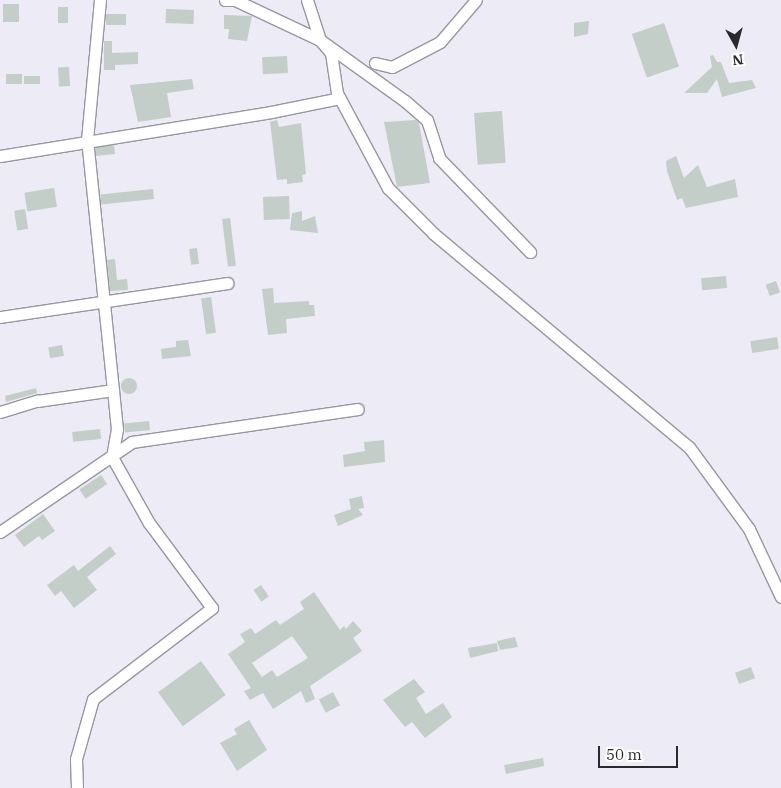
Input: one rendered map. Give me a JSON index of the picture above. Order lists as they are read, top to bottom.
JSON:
{
  "scale_bar": "50 m",
  "north": "bottom"
}
